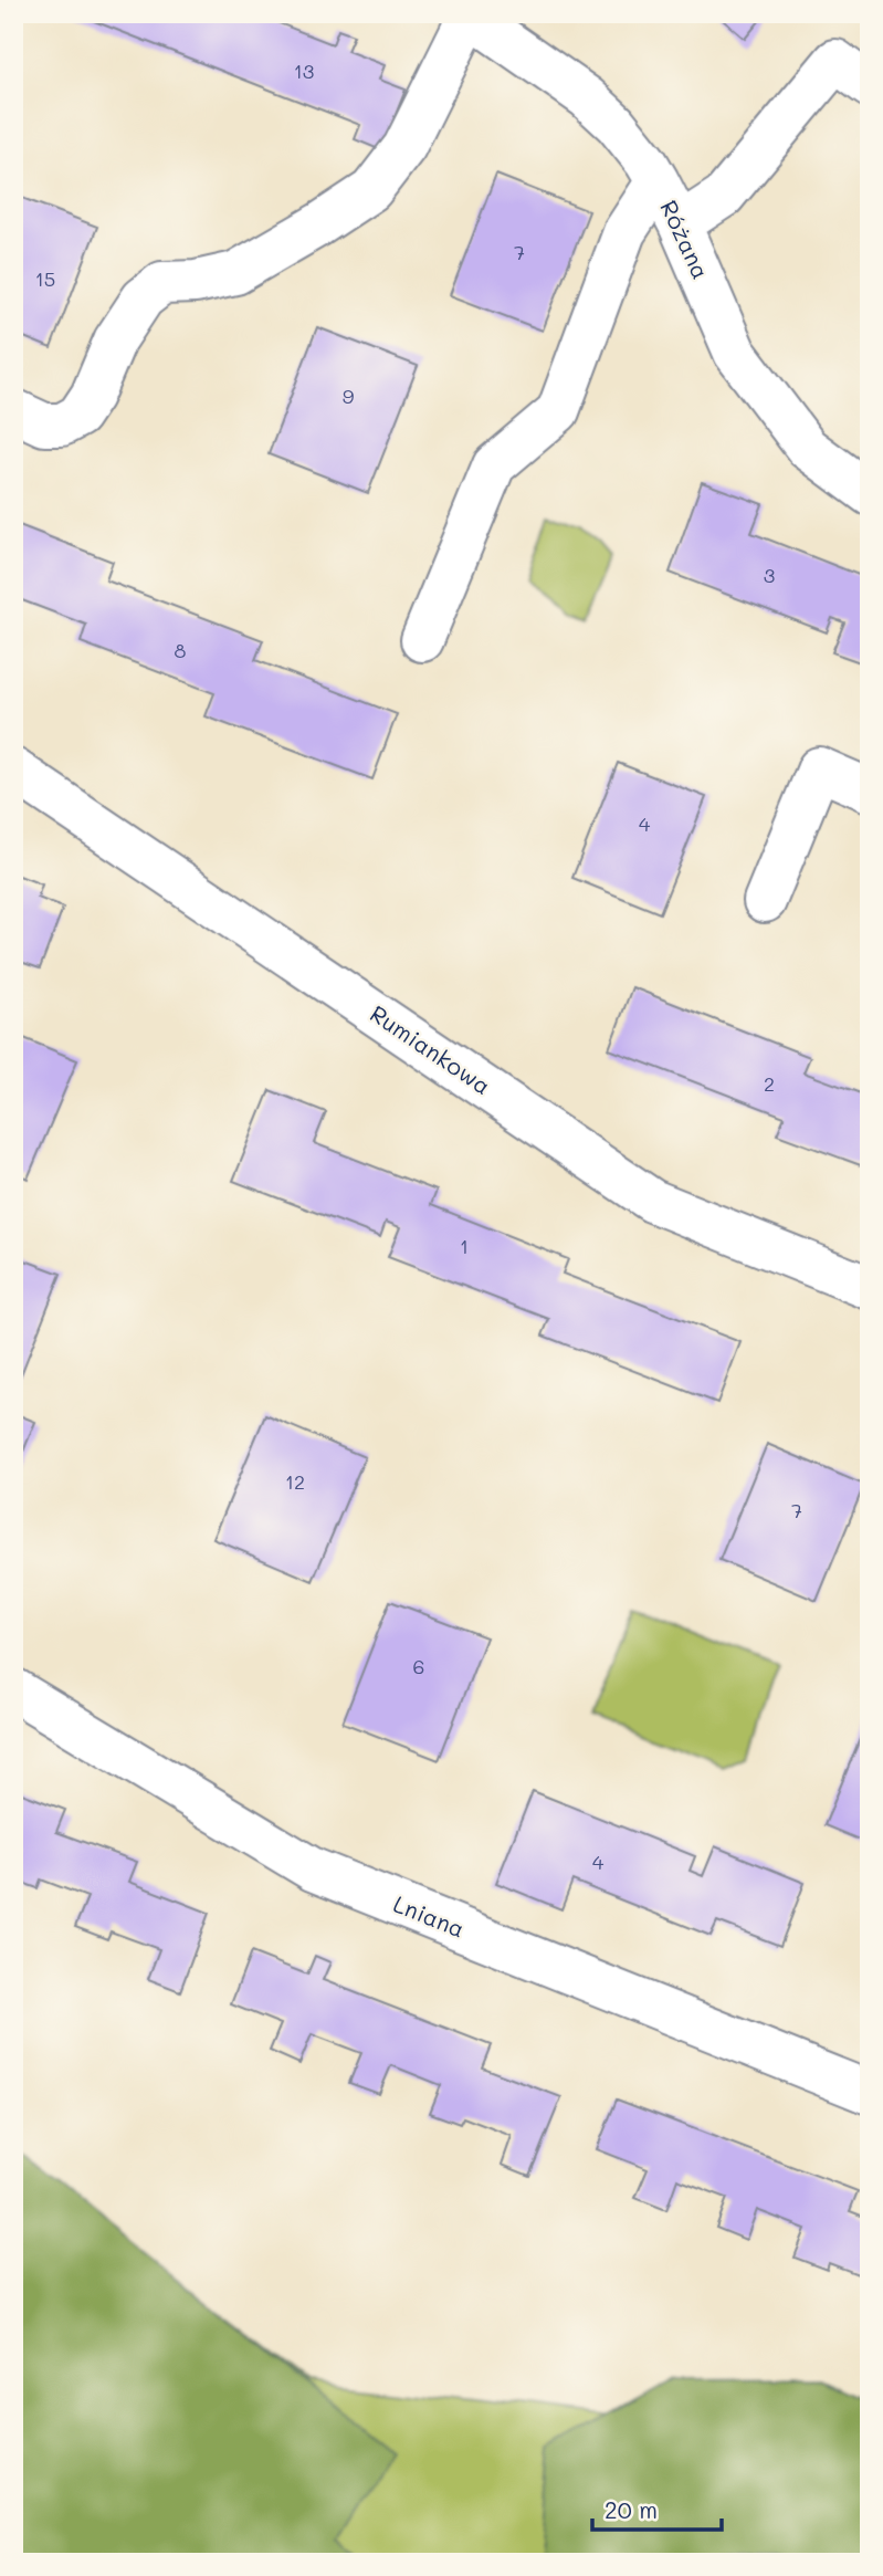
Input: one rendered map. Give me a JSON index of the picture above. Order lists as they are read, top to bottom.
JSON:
{
  "streets": {
    "street": ["Różana", "Rumiankowa", "Lniana"]
  },
  "house_numbers": [
    "13",
    "7",
    "15",
    "9",
    "3",
    "8",
    "4",
    "2",
    "1",
    "12",
    "7",
    "6",
    "4"
  ],
  "scale_bar": "20 m"
}
